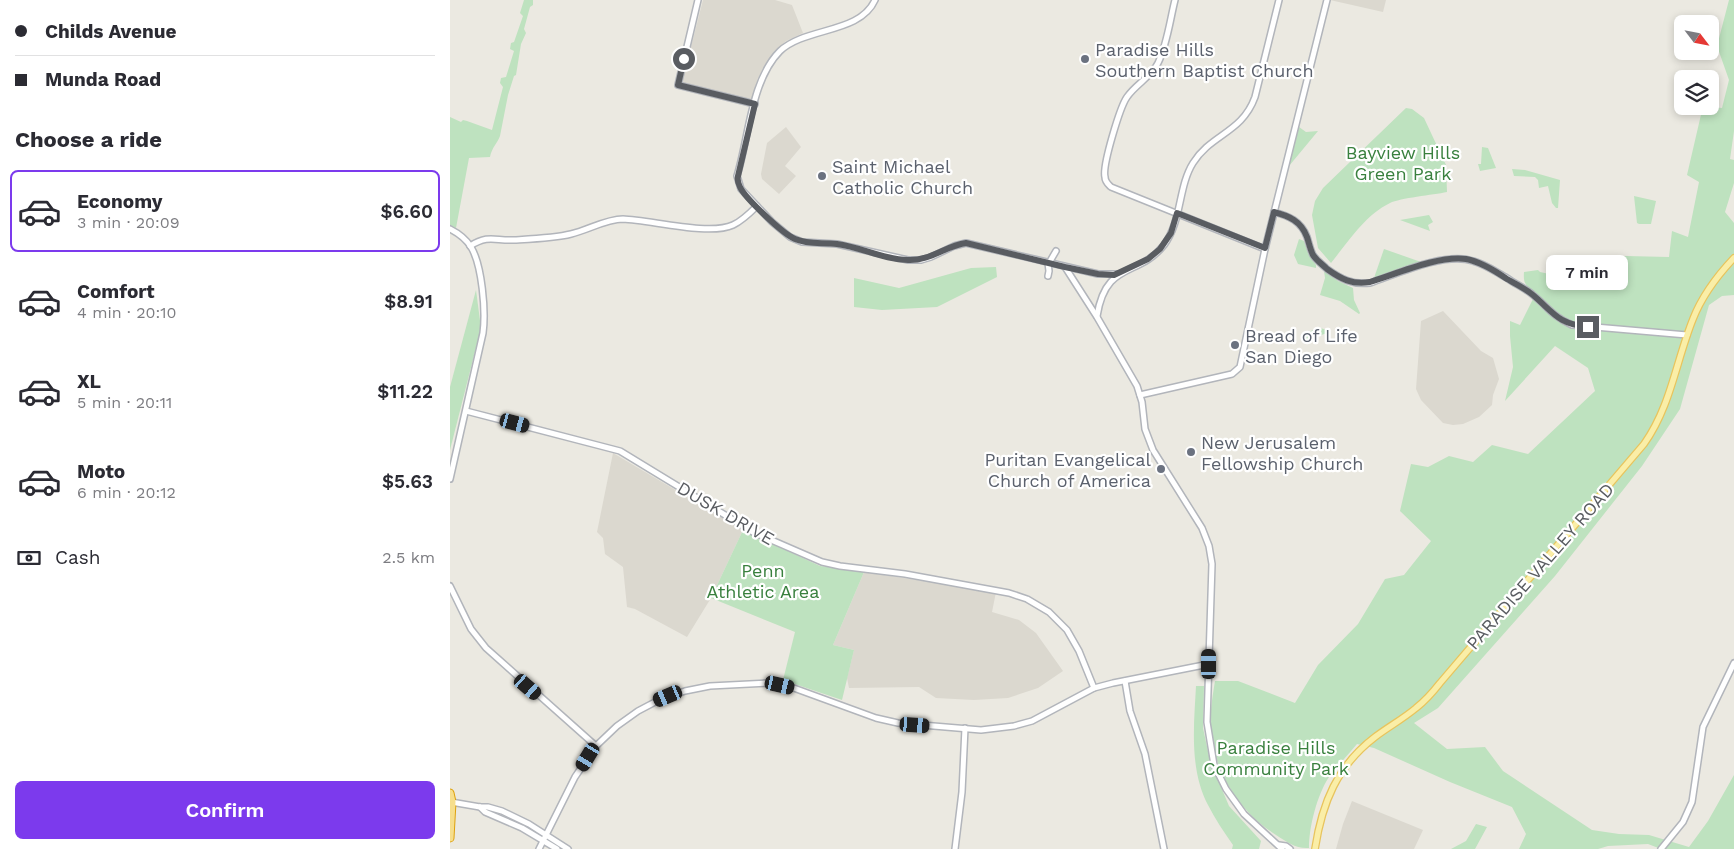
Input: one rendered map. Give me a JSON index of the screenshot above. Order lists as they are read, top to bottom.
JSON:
{
  "streets": {
    "main road": ["PARADISE VALLEY ROAD"],
    "street": ["DUSK DRIVE"]
  },
  "parks": ["Bayview Hills Green Park", "Penn Athletic Area", "Paradise Hills Community Park"],
  "places": [
    "Paradise Hills Southern Baptist Church",
    "Saint Michael Catholic Church",
    "Bread of Life San Diego",
    "New Jerusalem Fellowship Church",
    "Puritan Evangelical Church of America"
  ],
  "north": "bottom right",
  "page": {
    "banner": ["Childs Avenue", "Munda Road"],
    "heading": "Choose a ride",
    "list": [
      {
        "name": "Economy",
        "note": "3 min · 20:09",
        "value": "$6.60"
      },
      {
        "name": "Comfort",
        "note": "4 min · 20:10",
        "value": "$8.91"
      },
      {
        "name": "XL",
        "note": "5 min · 20:11",
        "value": "$11.22"
      },
      {
        "name": "Moto",
        "note": "6 min · 20:12",
        "value": "$5.63"
      }
    ],
    "bubble": "7 min",
    "pay": ["Cash", "2.5 km"],
    "buttons": "Confirm"
  }
}
